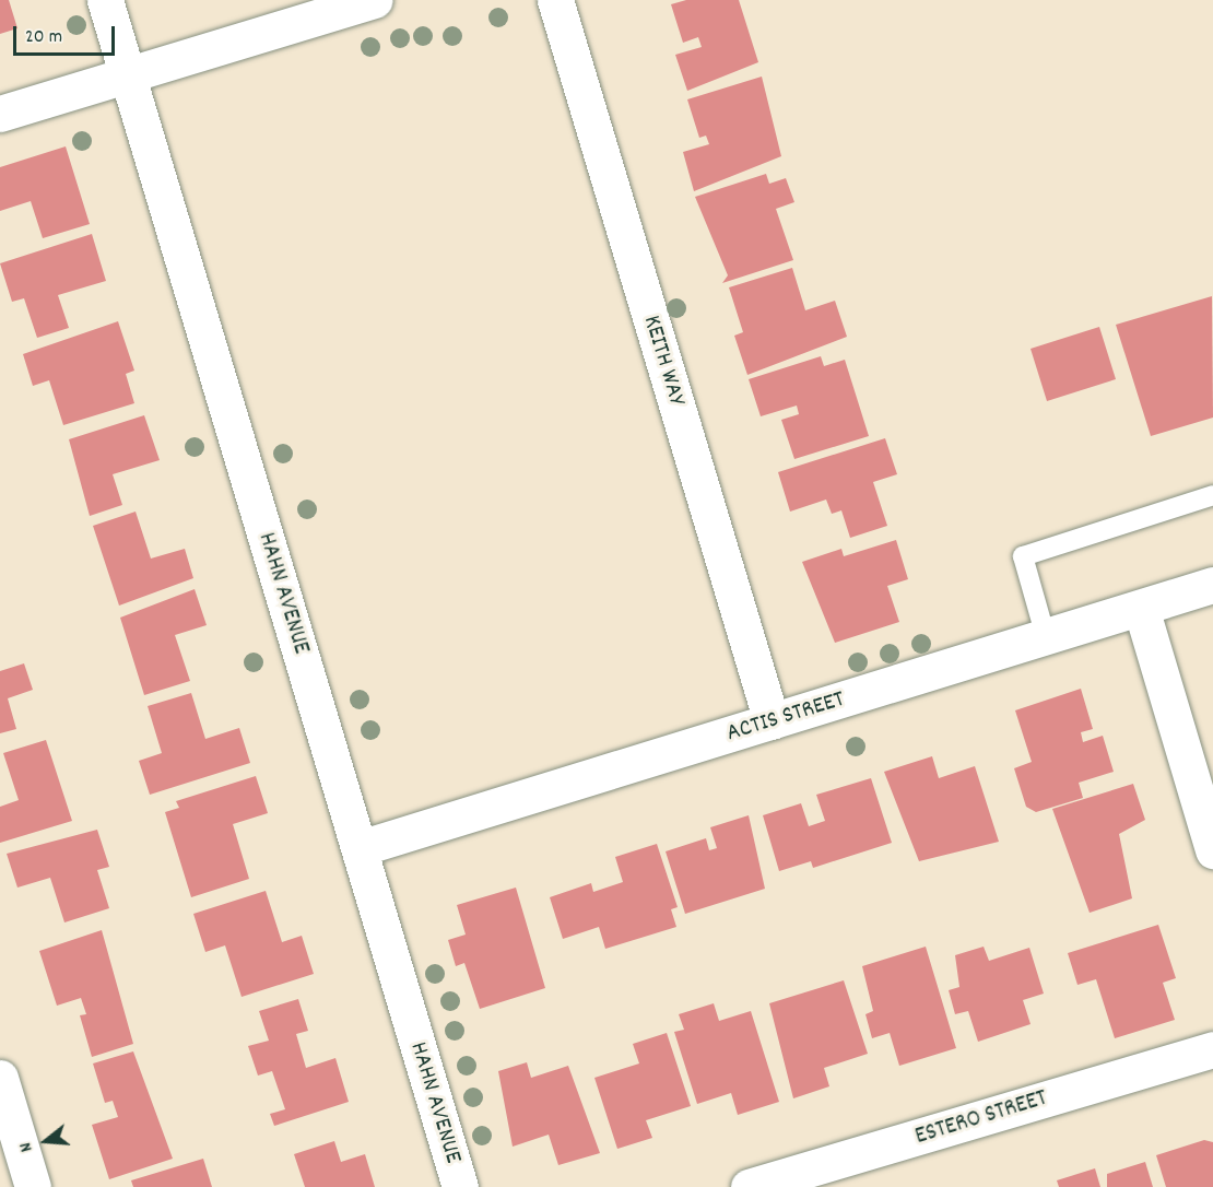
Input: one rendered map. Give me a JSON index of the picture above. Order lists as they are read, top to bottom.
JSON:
{
  "streets": {
    "street": [
      "KEITH WAY",
      "HAHN AVENUE",
      "ACTIS STREET",
      "ESTERO STREET"
    ]
  },
  "crossings": [
    ["KEITH WAY", "ACTIS STREET"],
    ["HAHN AVENUE", "ACTIS STREET"]
  ],
  "scale_bar": "20 m",
  "north": "left"
}
